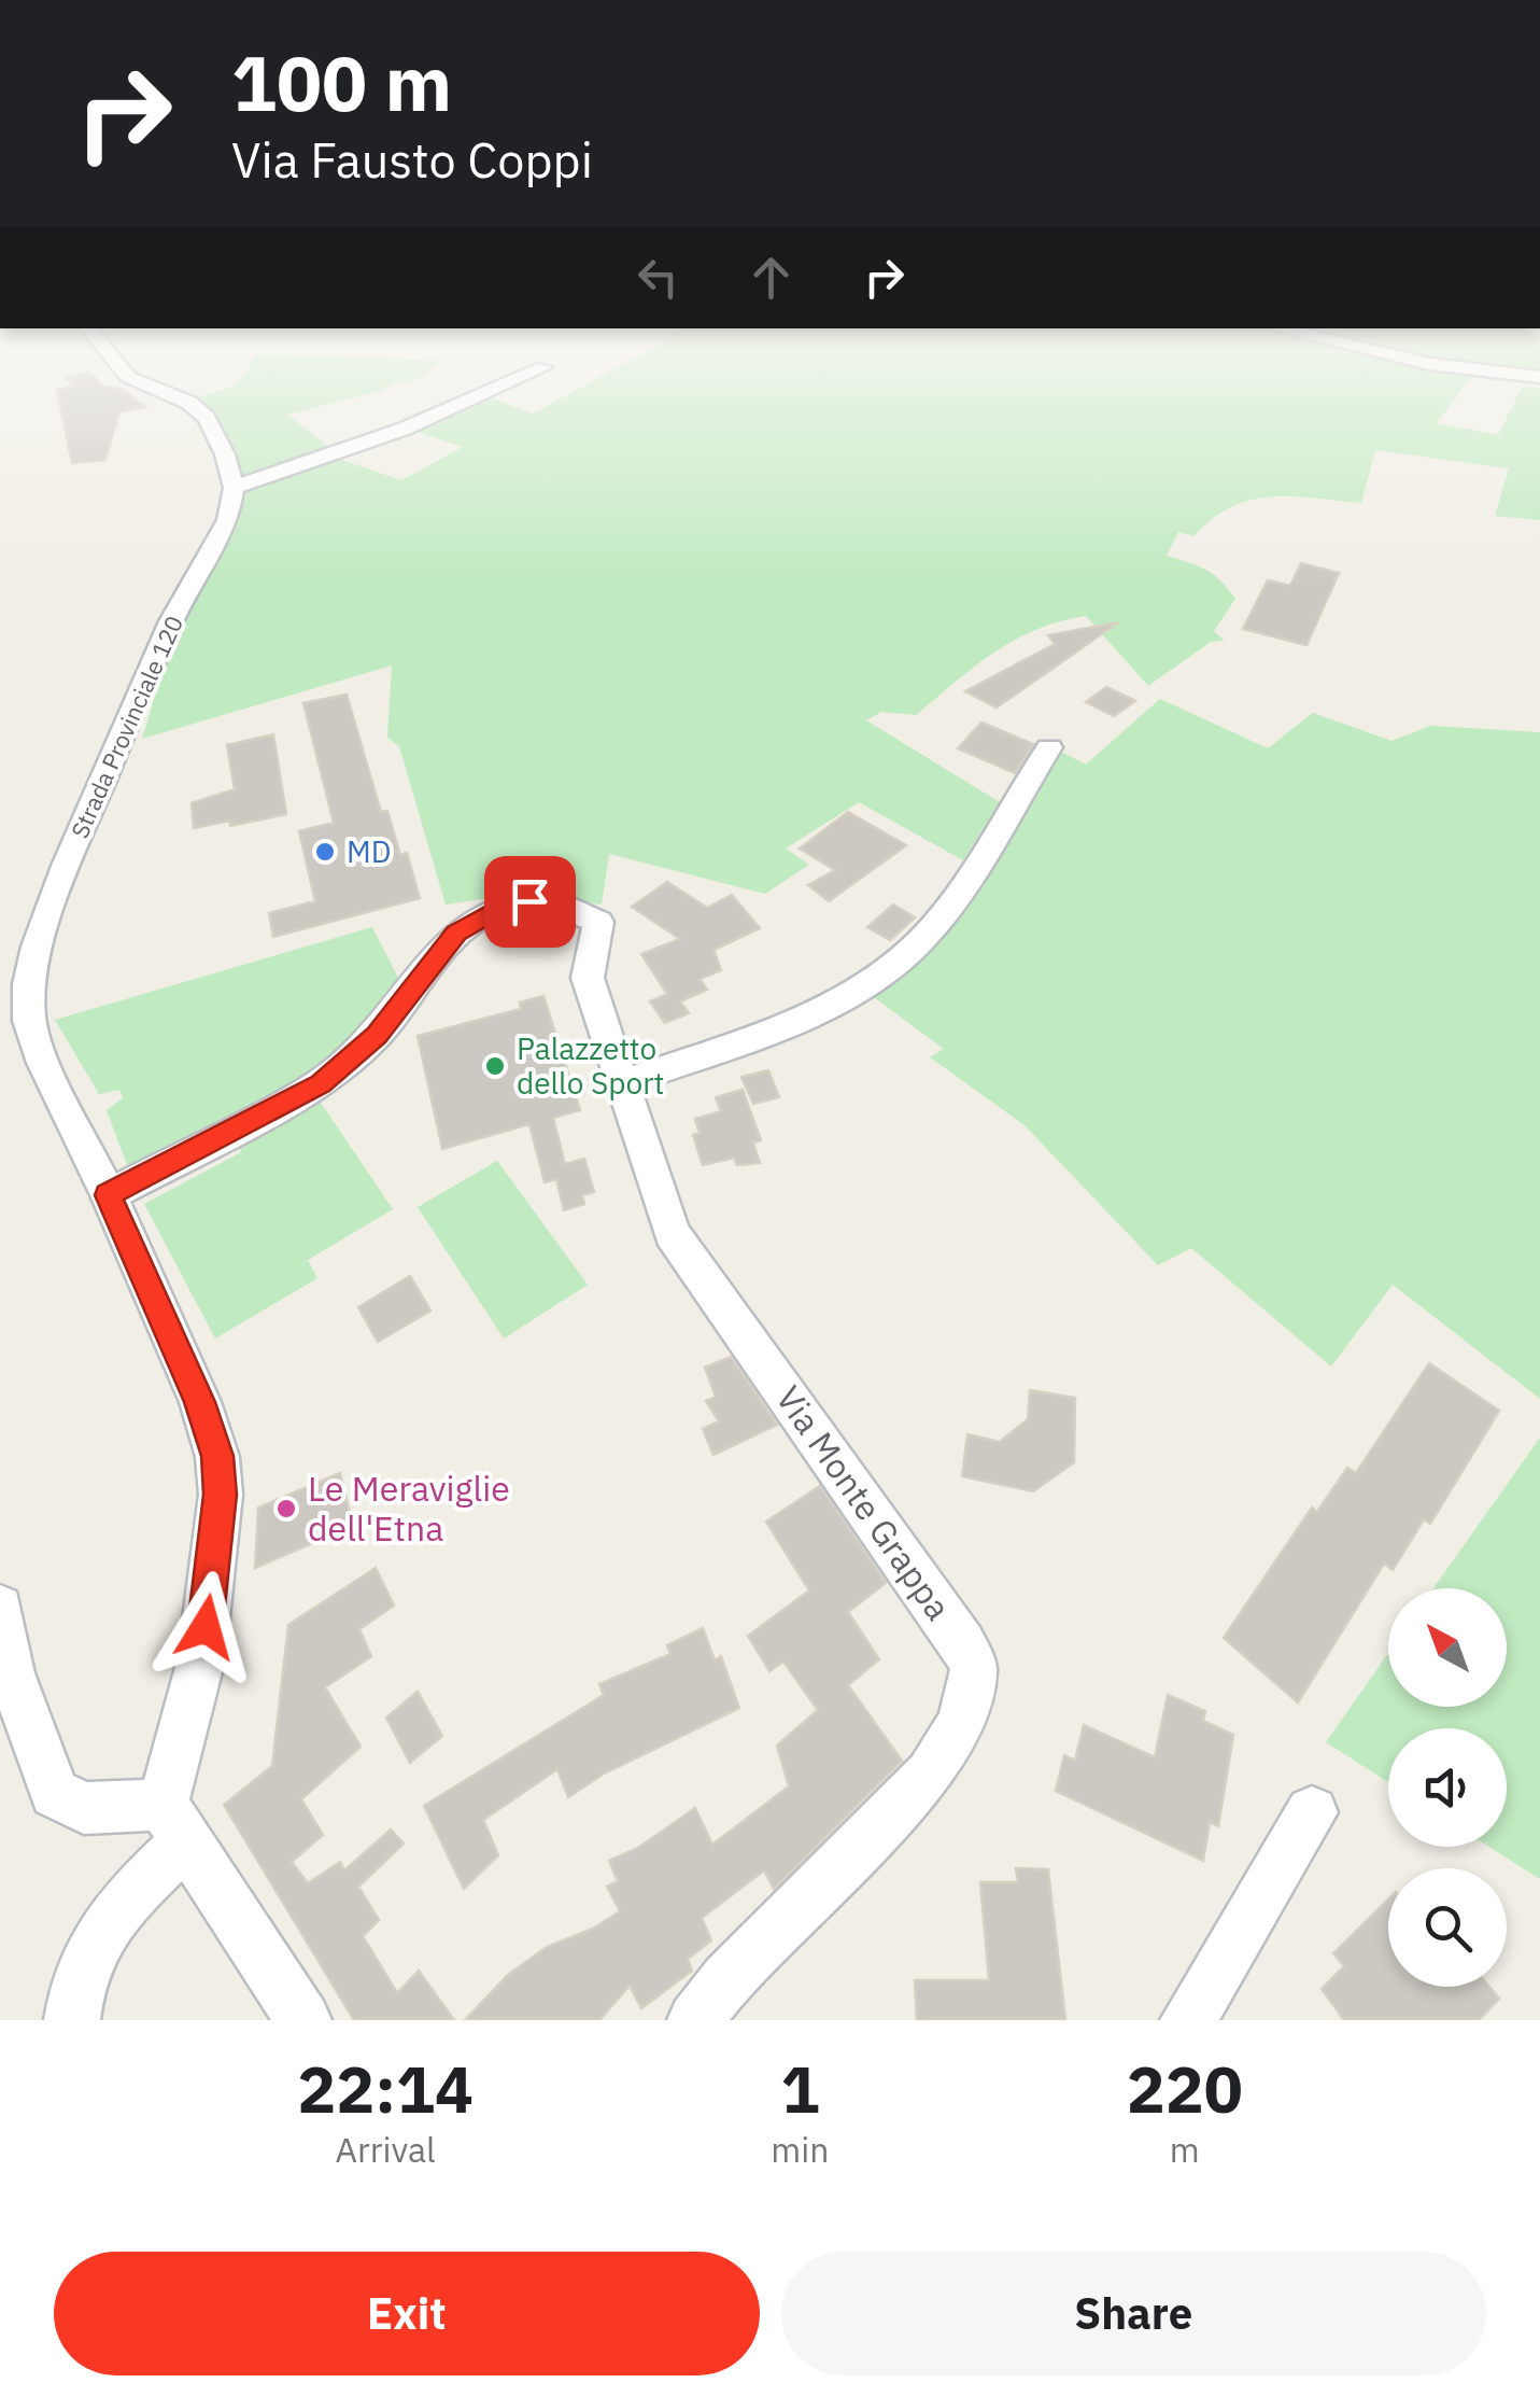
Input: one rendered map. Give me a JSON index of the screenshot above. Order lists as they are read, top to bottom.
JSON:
{
  "streets": {
    "street": ["Strada Provinciale 120", "Via Monte Grappa"]
  },
  "crossings": [
    ["Strada Provinciale 120", "Via Monte Grappa"]
  ],
  "places": ["MD", "Palazzetto dello Sport", "Le Meraviglie dell'Etna"],
  "north": "top left",
  "page": {
    "turn": ["100 m", "Via Fausto Coppi"],
    "eta": [
      "22:14",
      "Arrival",
      "1",
      "min",
      "220",
      "m"
    ],
    "buttons": ["Exit", "Share"]
  }
}
